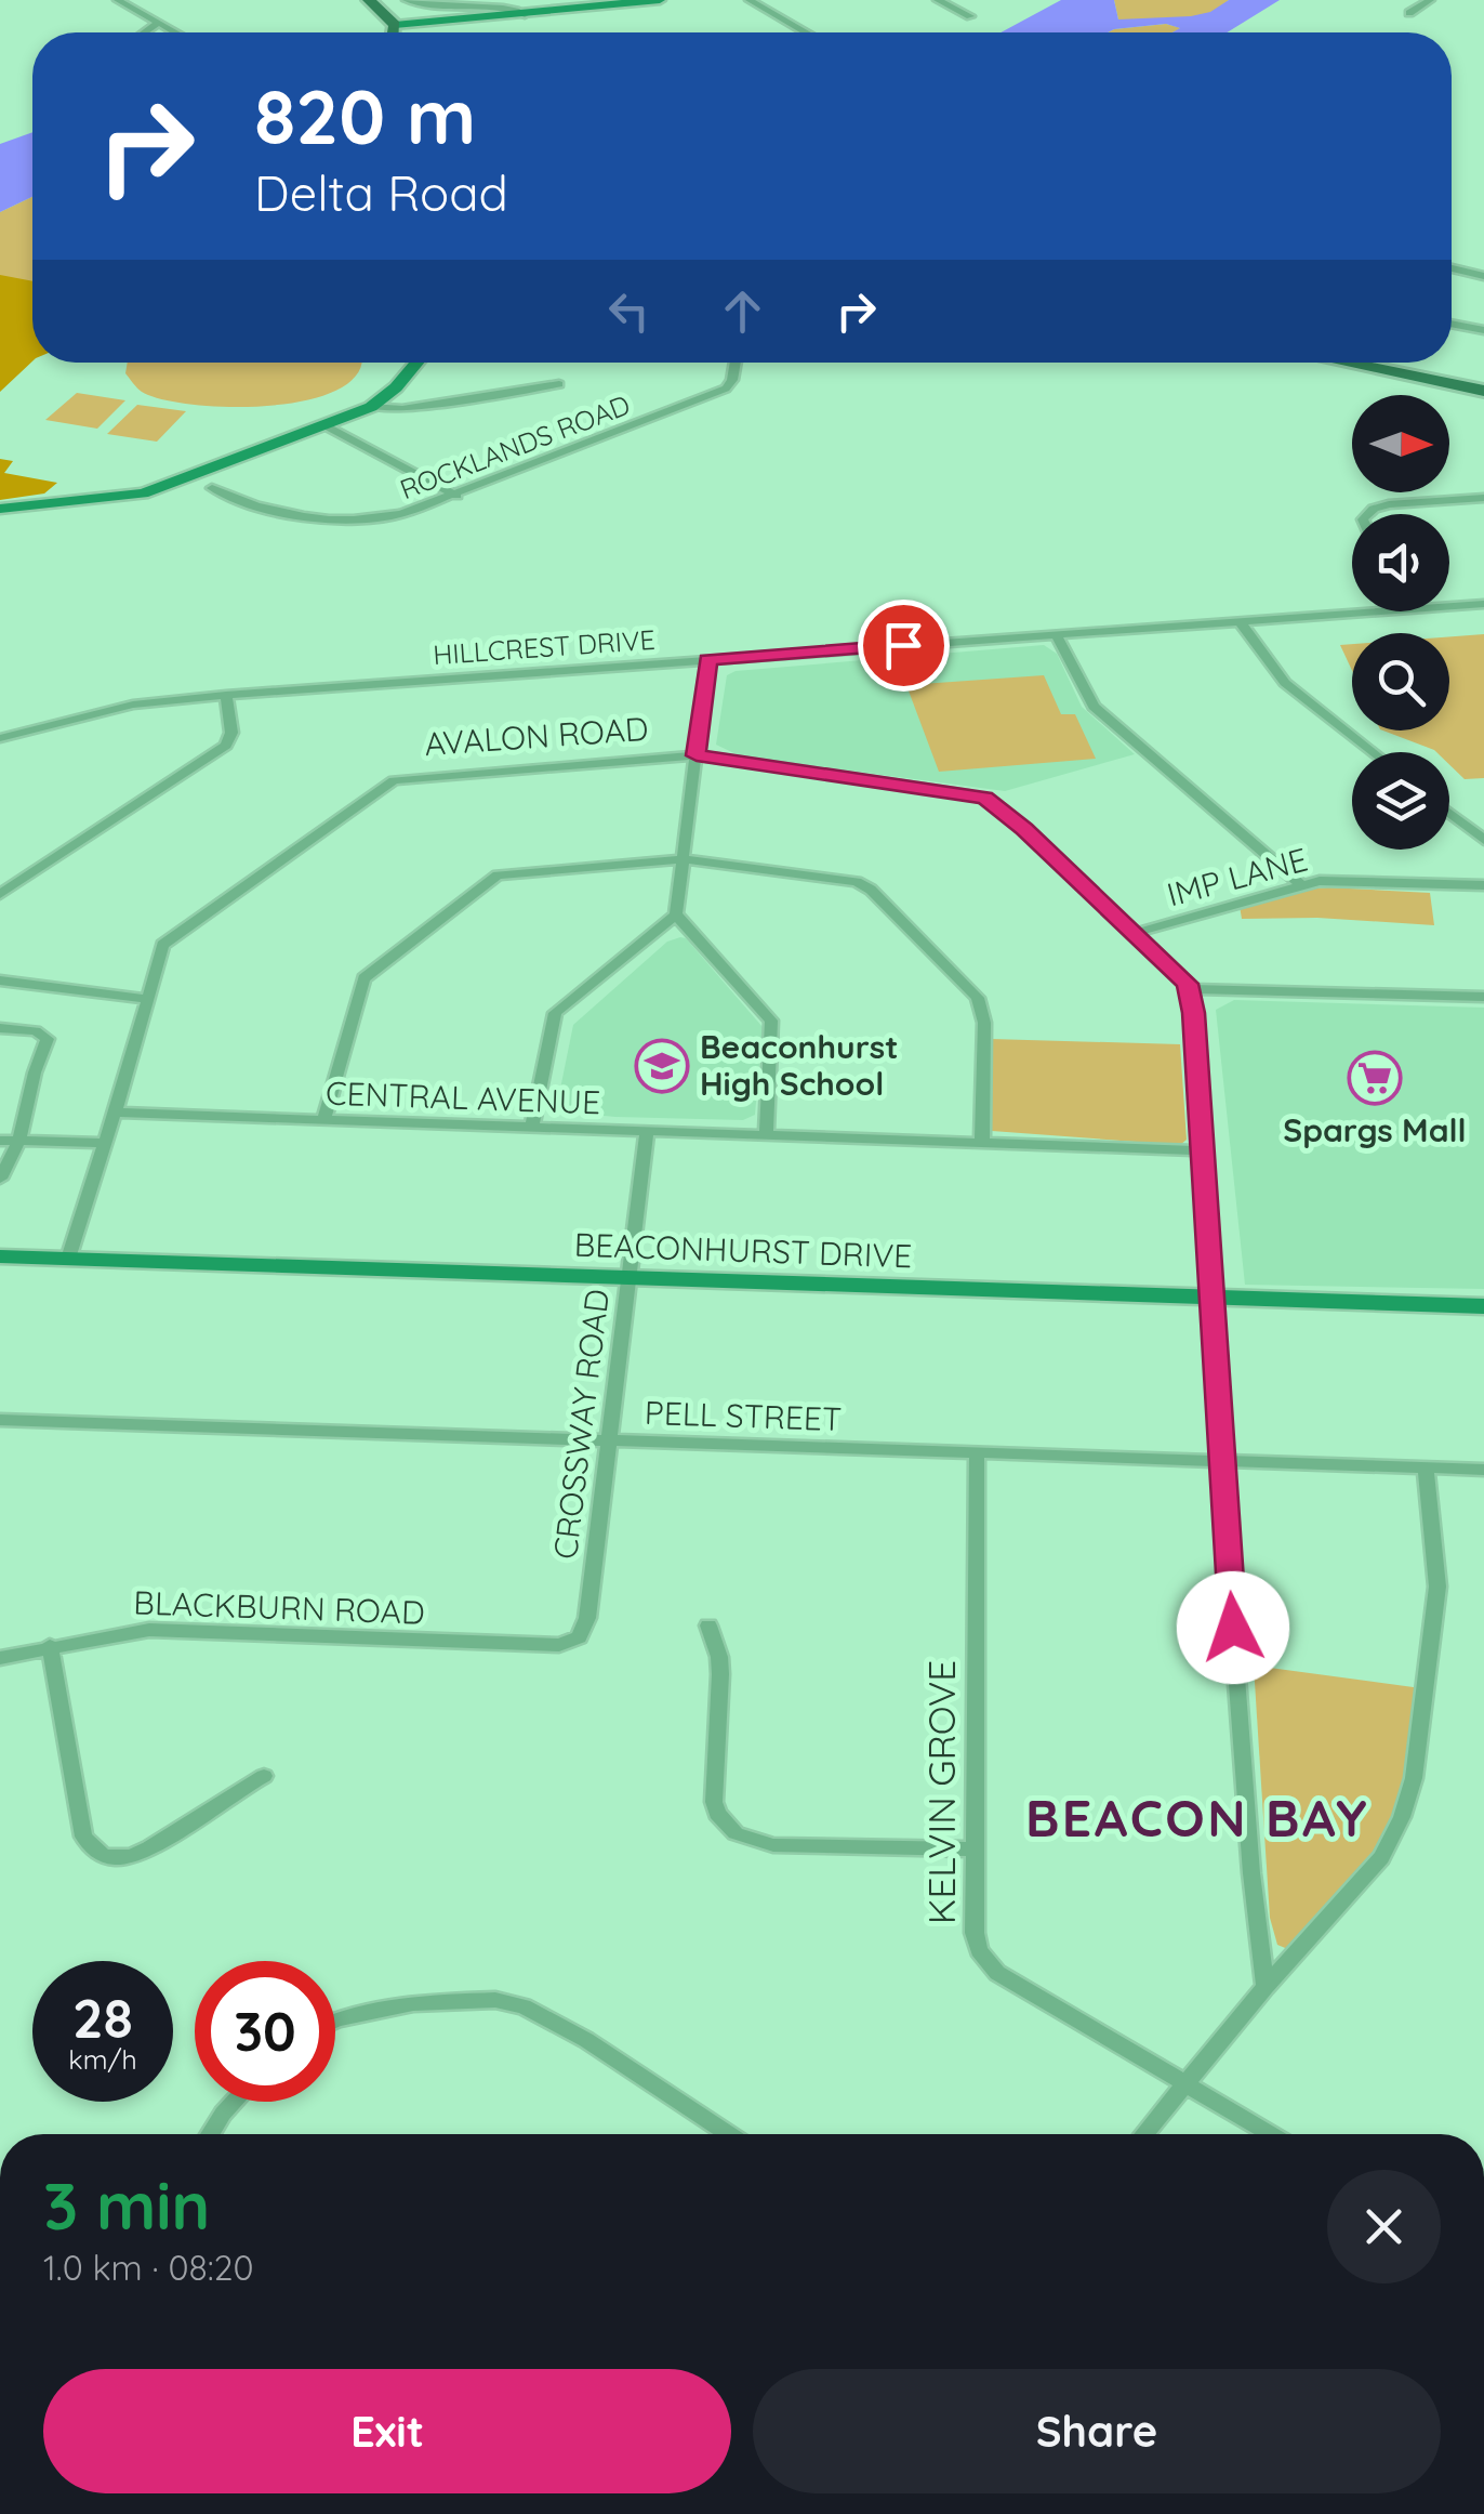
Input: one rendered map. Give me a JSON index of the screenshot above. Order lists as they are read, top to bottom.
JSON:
{
  "streets": {
    "street": [
      "ROCKLANDS ROAD",
      "HILLCREST DRIVE",
      "AVALON ROAD",
      "IMP LANE",
      "CENTRAL AVENUE",
      "BEACONHURST DRIVE",
      "PELL STREET",
      "CROSSWAY ROAD",
      "BLACKBURN ROAD",
      "KELVIN GROVE"
    ]
  },
  "crossings": [
    ["AVALON ROAD", "IMP LANE"],
    ["AVALON ROAD", "CENTRAL AVENUE"],
    ["AVALON ROAD", "BEACONHURST DRIVE"],
    ["CENTRAL AVENUE", "CROSSWAY ROAD"],
    ["BEACONHURST DRIVE", "CROSSWAY ROAD"],
    ["PELL STREET", "CROSSWAY ROAD"],
    ["PELL STREET", "KELVIN GROVE"],
    ["CROSSWAY ROAD", "BLACKBURN ROAD"]
  ],
  "districts": ["BEACON BAY"],
  "places": {
    "school or university": ["Beaconhurst High School"],
    "supermarket": ["Spargs Mall"]
  },
  "north": "right",
  "page": {
    "turn": ["820 m", "Delta Road"],
    "speed": "28 km/h",
    "limit": "30",
    "heading": ["3 min", "1.0 km · 08:20"],
    "buttons": ["Exit", "Share"]
  }
}
